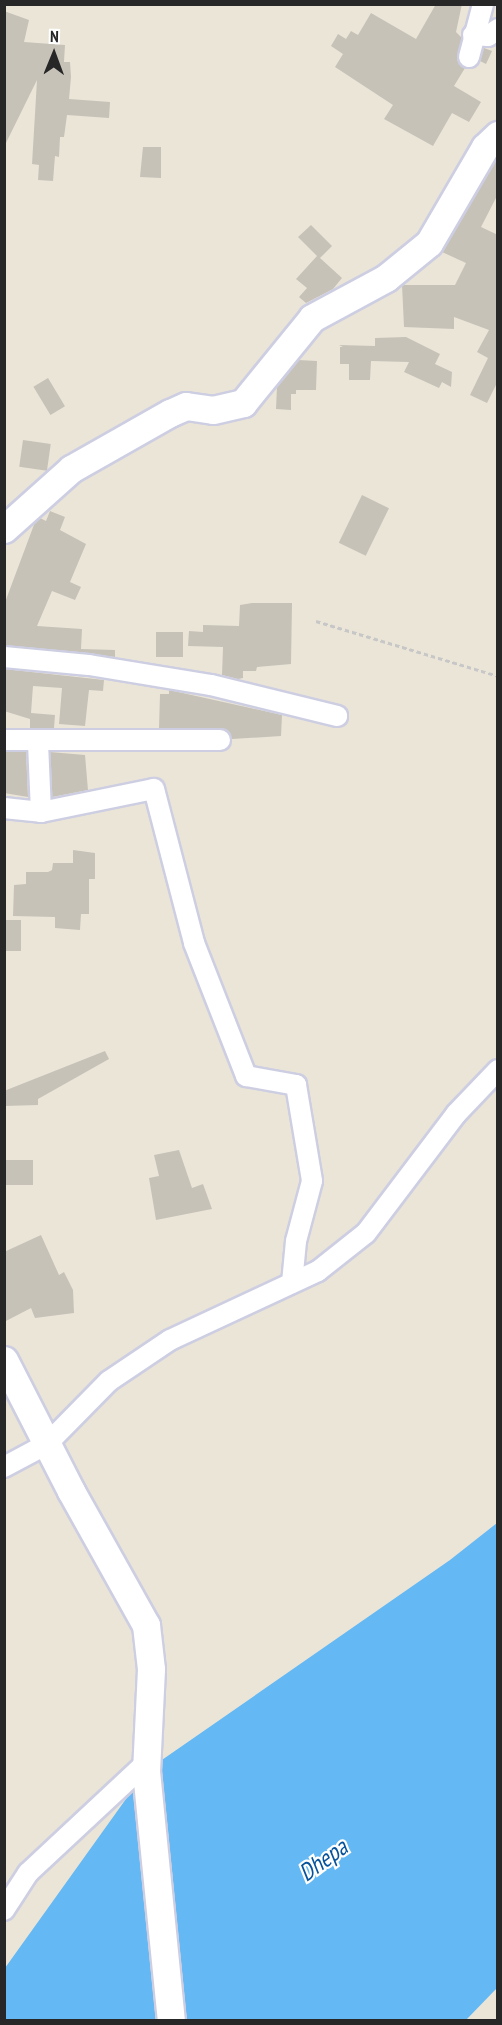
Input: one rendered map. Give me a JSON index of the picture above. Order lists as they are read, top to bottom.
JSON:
{
  "water": ["Dhepa"],
  "north": "top"
}
